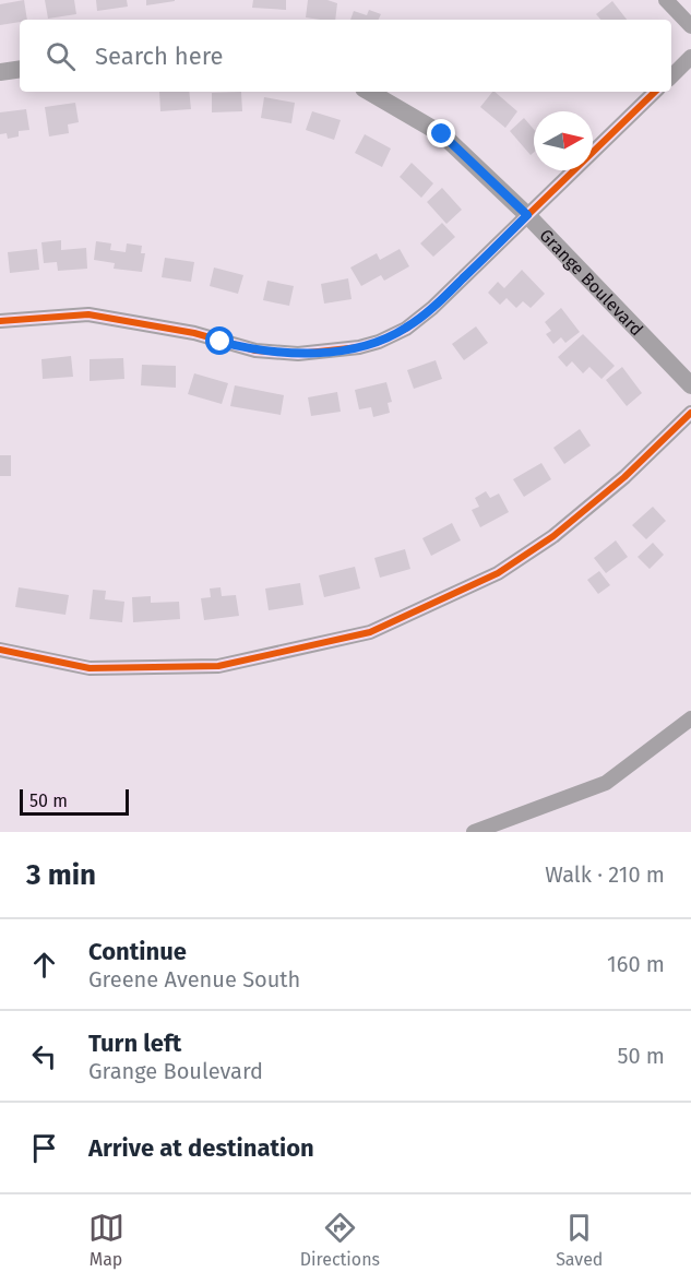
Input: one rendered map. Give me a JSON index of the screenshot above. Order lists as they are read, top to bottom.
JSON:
{
  "streets": {
    "street": ["Grange Boulevard"]
  },
  "scale_bar": "50 m",
  "north": "right",
  "page": {
    "search": "Search here",
    "scale": "50 m",
    "heading": ["3 min", "Walk · 210 m"],
    "list": [
      ["Continue", "Greene Avenue South", "160 m"],
      ["Turn left", "Grange Boulevard", "50 m"],
      "Arrive at destination"
    ],
    "nav": ["Map", "Directions", "Saved"]
  }
}
